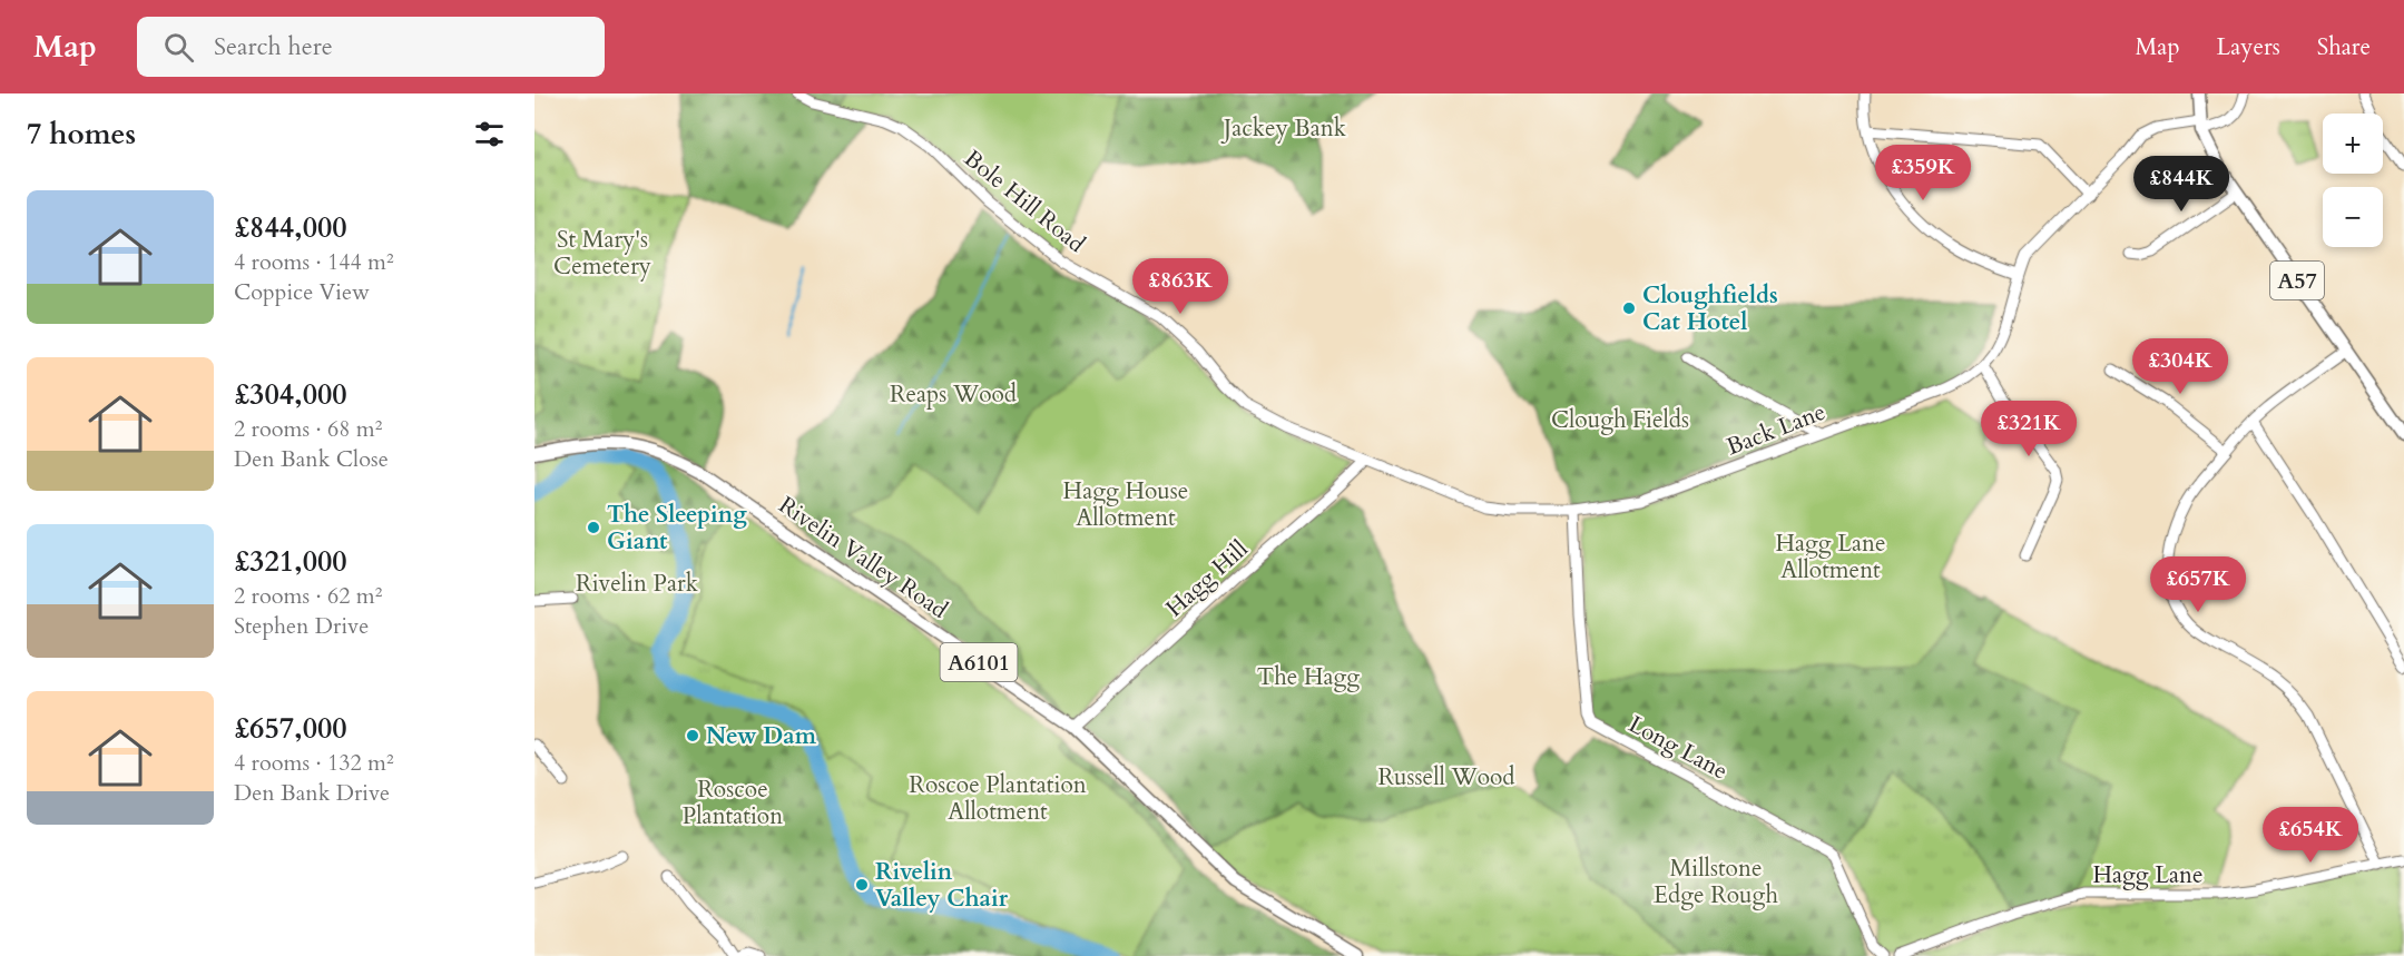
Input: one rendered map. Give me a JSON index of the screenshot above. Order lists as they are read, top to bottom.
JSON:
{
  "streets": {
    "main road": ["A57", "Rivelin Valley Road", "A6101"],
    "street": [
      "Bole Hill Road",
      "Back Lane",
      "Hagg Hill",
      "Long Lane",
      "Hagg Lane"
    ]
  },
  "crossings": [
    ["Bole Hill Road", "Back Lane"],
    ["Bole Hill Road", "Hagg Hill"],
    ["Bole Hill Road", "Long Lane"],
    ["Back Lane", "Long Lane"],
    ["Rivelin Valley Road", "Hagg Hill"]
  ],
  "parks": [
    "Jackey Bank",
    "St Mary's Cemetery",
    "Reaps Wood",
    "Clough Fields",
    "Hagg House Allotment",
    "Hagg Lane Allotment",
    "Rivelin Park",
    "The Hagg",
    "Russell Wood",
    "Roscoe Plantation Allotment",
    "Roscoe Plantation",
    "Millstone Edge Rough"
  ],
  "places": [
    "Cloughfields Cat Hotel",
    "The Sleeping Giant",
    "New Dam",
    "Rivelin Valley Chair"
  ],
  "page": {
    "header": "Map",
    "search": "Search here",
    "nav": ["Map", "Layers", "Share"],
    "heading": "7 homes",
    "map_buttons": ["+", "−"],
    "price": [
      "£359K",
      "£844K",
      "£863K",
      "£304K",
      "£321K",
      "£657K",
      "£654K"
    ],
    "list": [
      {
        "name": "£844,000",
        "note": "4 rooms · 144 m² · Coppice View"
      },
      {
        "name": "£304,000",
        "note": "2 rooms · 68 m² · Den Bank Close"
      },
      {
        "name": "£321,000",
        "note": "2 rooms · 62 m² · Stephen Drive"
      },
      {
        "name": "£657,000",
        "note": "4 rooms · 132 m² · Den Bank Drive"
      }
    ]
  }
}
